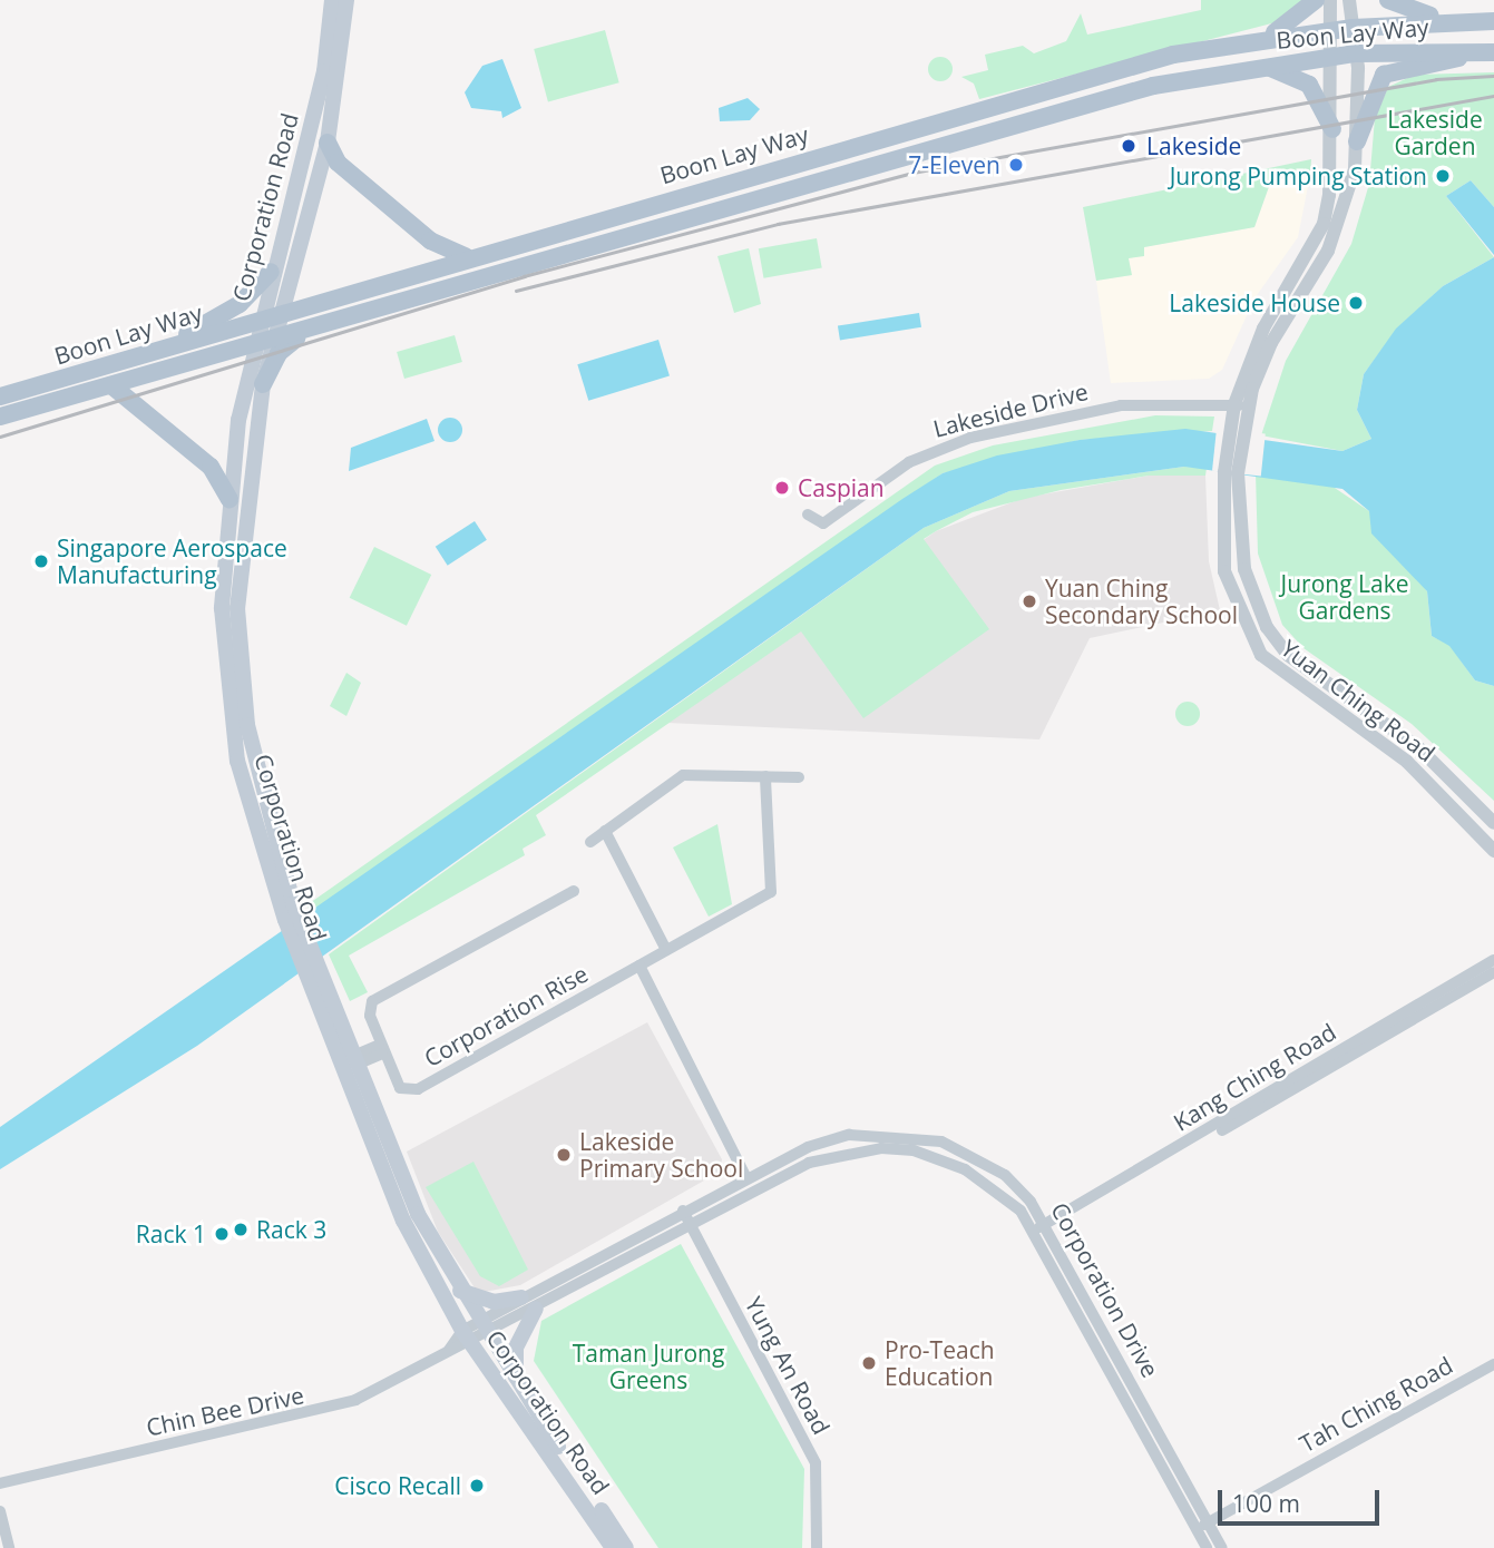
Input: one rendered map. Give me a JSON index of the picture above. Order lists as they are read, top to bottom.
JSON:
{
  "streets": {
    "main road": ["Boon Lay Way", "Corporation Road"],
    "street": [
      "Lakeside Drive",
      "Yuan Ching Road",
      "Corporation Rise",
      "Kang Ching Road",
      "Corporation Drive",
      "Yung An Road",
      "Tah Ching Road",
      "Chin Bee Drive"
    ]
  },
  "crossings": [
    ["Boon Lay Way", "Corporation Road"],
    ["Boon Lay Way", "Yuan Ching Road"],
    ["Corporation Road", "Corporation Drive"],
    ["Corporation Road", "Chin Bee Drive"],
    ["Lakeside Drive", "Yuan Ching Road"],
    ["Kang Ching Road", "Corporation Drive"],
    ["Corporation Drive", "Yung An Road"],
    ["Corporation Drive", "Tah Ching Road"],
    ["Corporation Drive", "Chin Bee Drive"]
  ],
  "parks": ["Lakeside Garden", "Jurong Lake Gardens", "Taman Jurong Greens"],
  "places": [
    "Lakeside",
    "7-Eleven",
    "Jurong Pumping Station",
    "Lakeside House",
    "Caspian",
    "Singapore Aerospace Manufacturing",
    "Yuan Ching Secondary School",
    "Lakeside Primary School",
    "Rack 3",
    "Rack 1",
    "Pro-Teach Education",
    "Cisco Recall"
  ],
  "scale_bar": "100 m"
}
